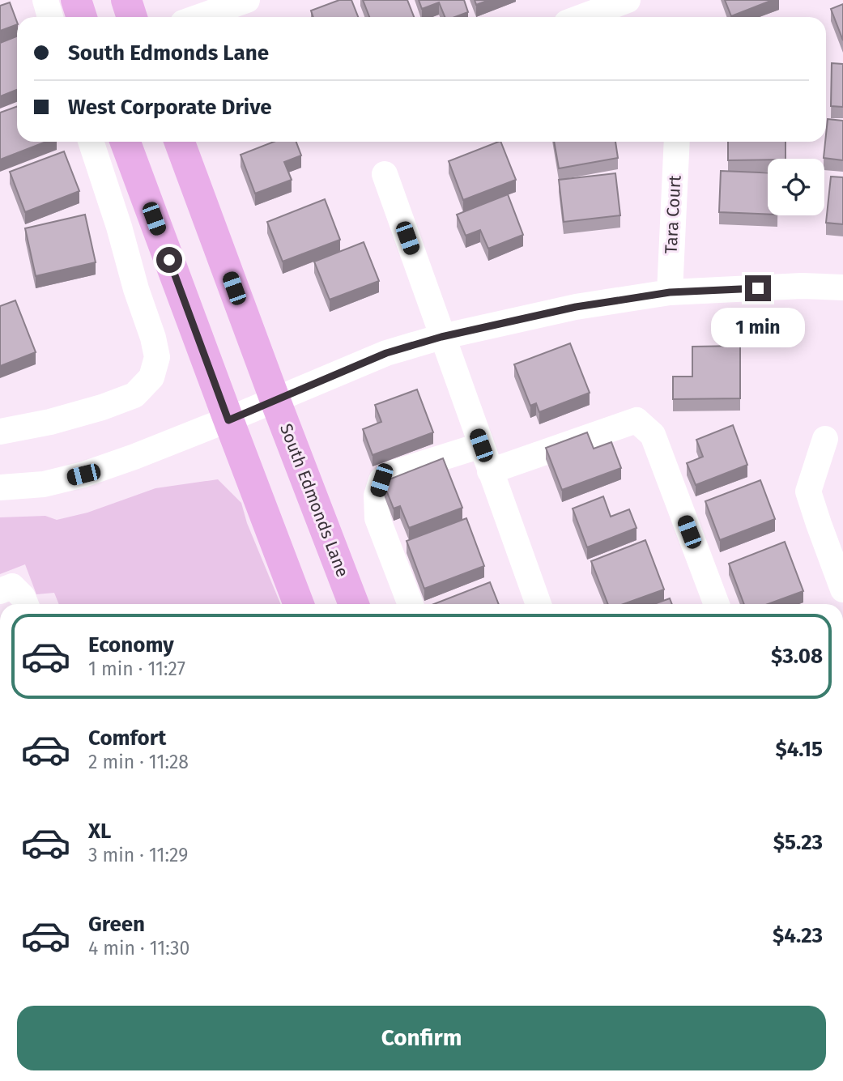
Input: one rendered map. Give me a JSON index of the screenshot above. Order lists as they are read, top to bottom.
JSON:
{
  "streets": {
    "main road": ["South Edmonds Lane"],
    "street": ["Tara Court"]
  },
  "page": {
    "banner": ["South Edmonds Lane", "West Corporate Drive"],
    "bubble": "1 min",
    "list": [
      {
        "name": "Economy",
        "note": "1 min · 11:27",
        "value": "$3.08"
      },
      {
        "name": "Comfort",
        "note": "2 min · 11:28",
        "value": "$4.15"
      },
      {
        "name": "XL",
        "note": "3 min · 11:29",
        "value": "$5.23"
      },
      {
        "name": "Green",
        "note": "4 min · 11:30",
        "value": "$4.23"
      }
    ],
    "buttons": "Confirm"
  }
}
